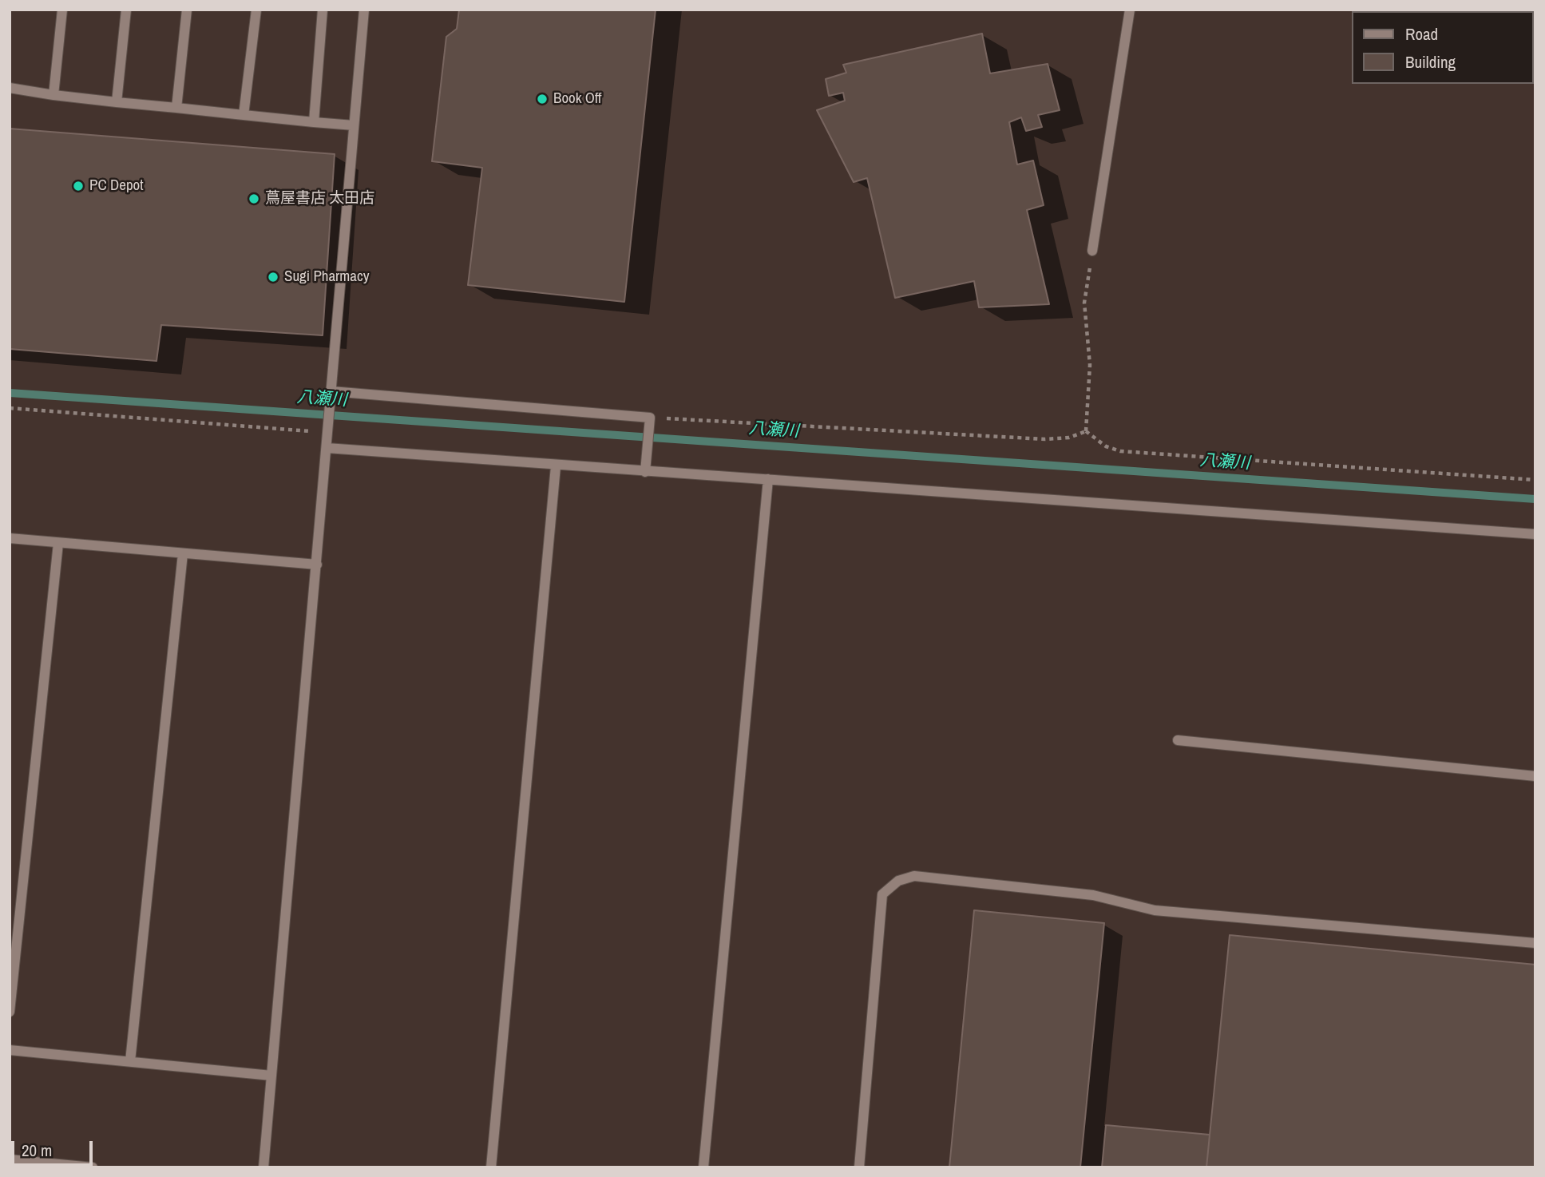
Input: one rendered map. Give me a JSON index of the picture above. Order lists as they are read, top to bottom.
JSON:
{
  "water": ["八瀬川"],
  "places": [
    "Book Off",
    "PC Depot",
    "蔦屋書店 太田店",
    "Sugi Pharmacy"
  ],
  "legend": ["Road", "Building"],
  "scale_bar": "20 m"
}
